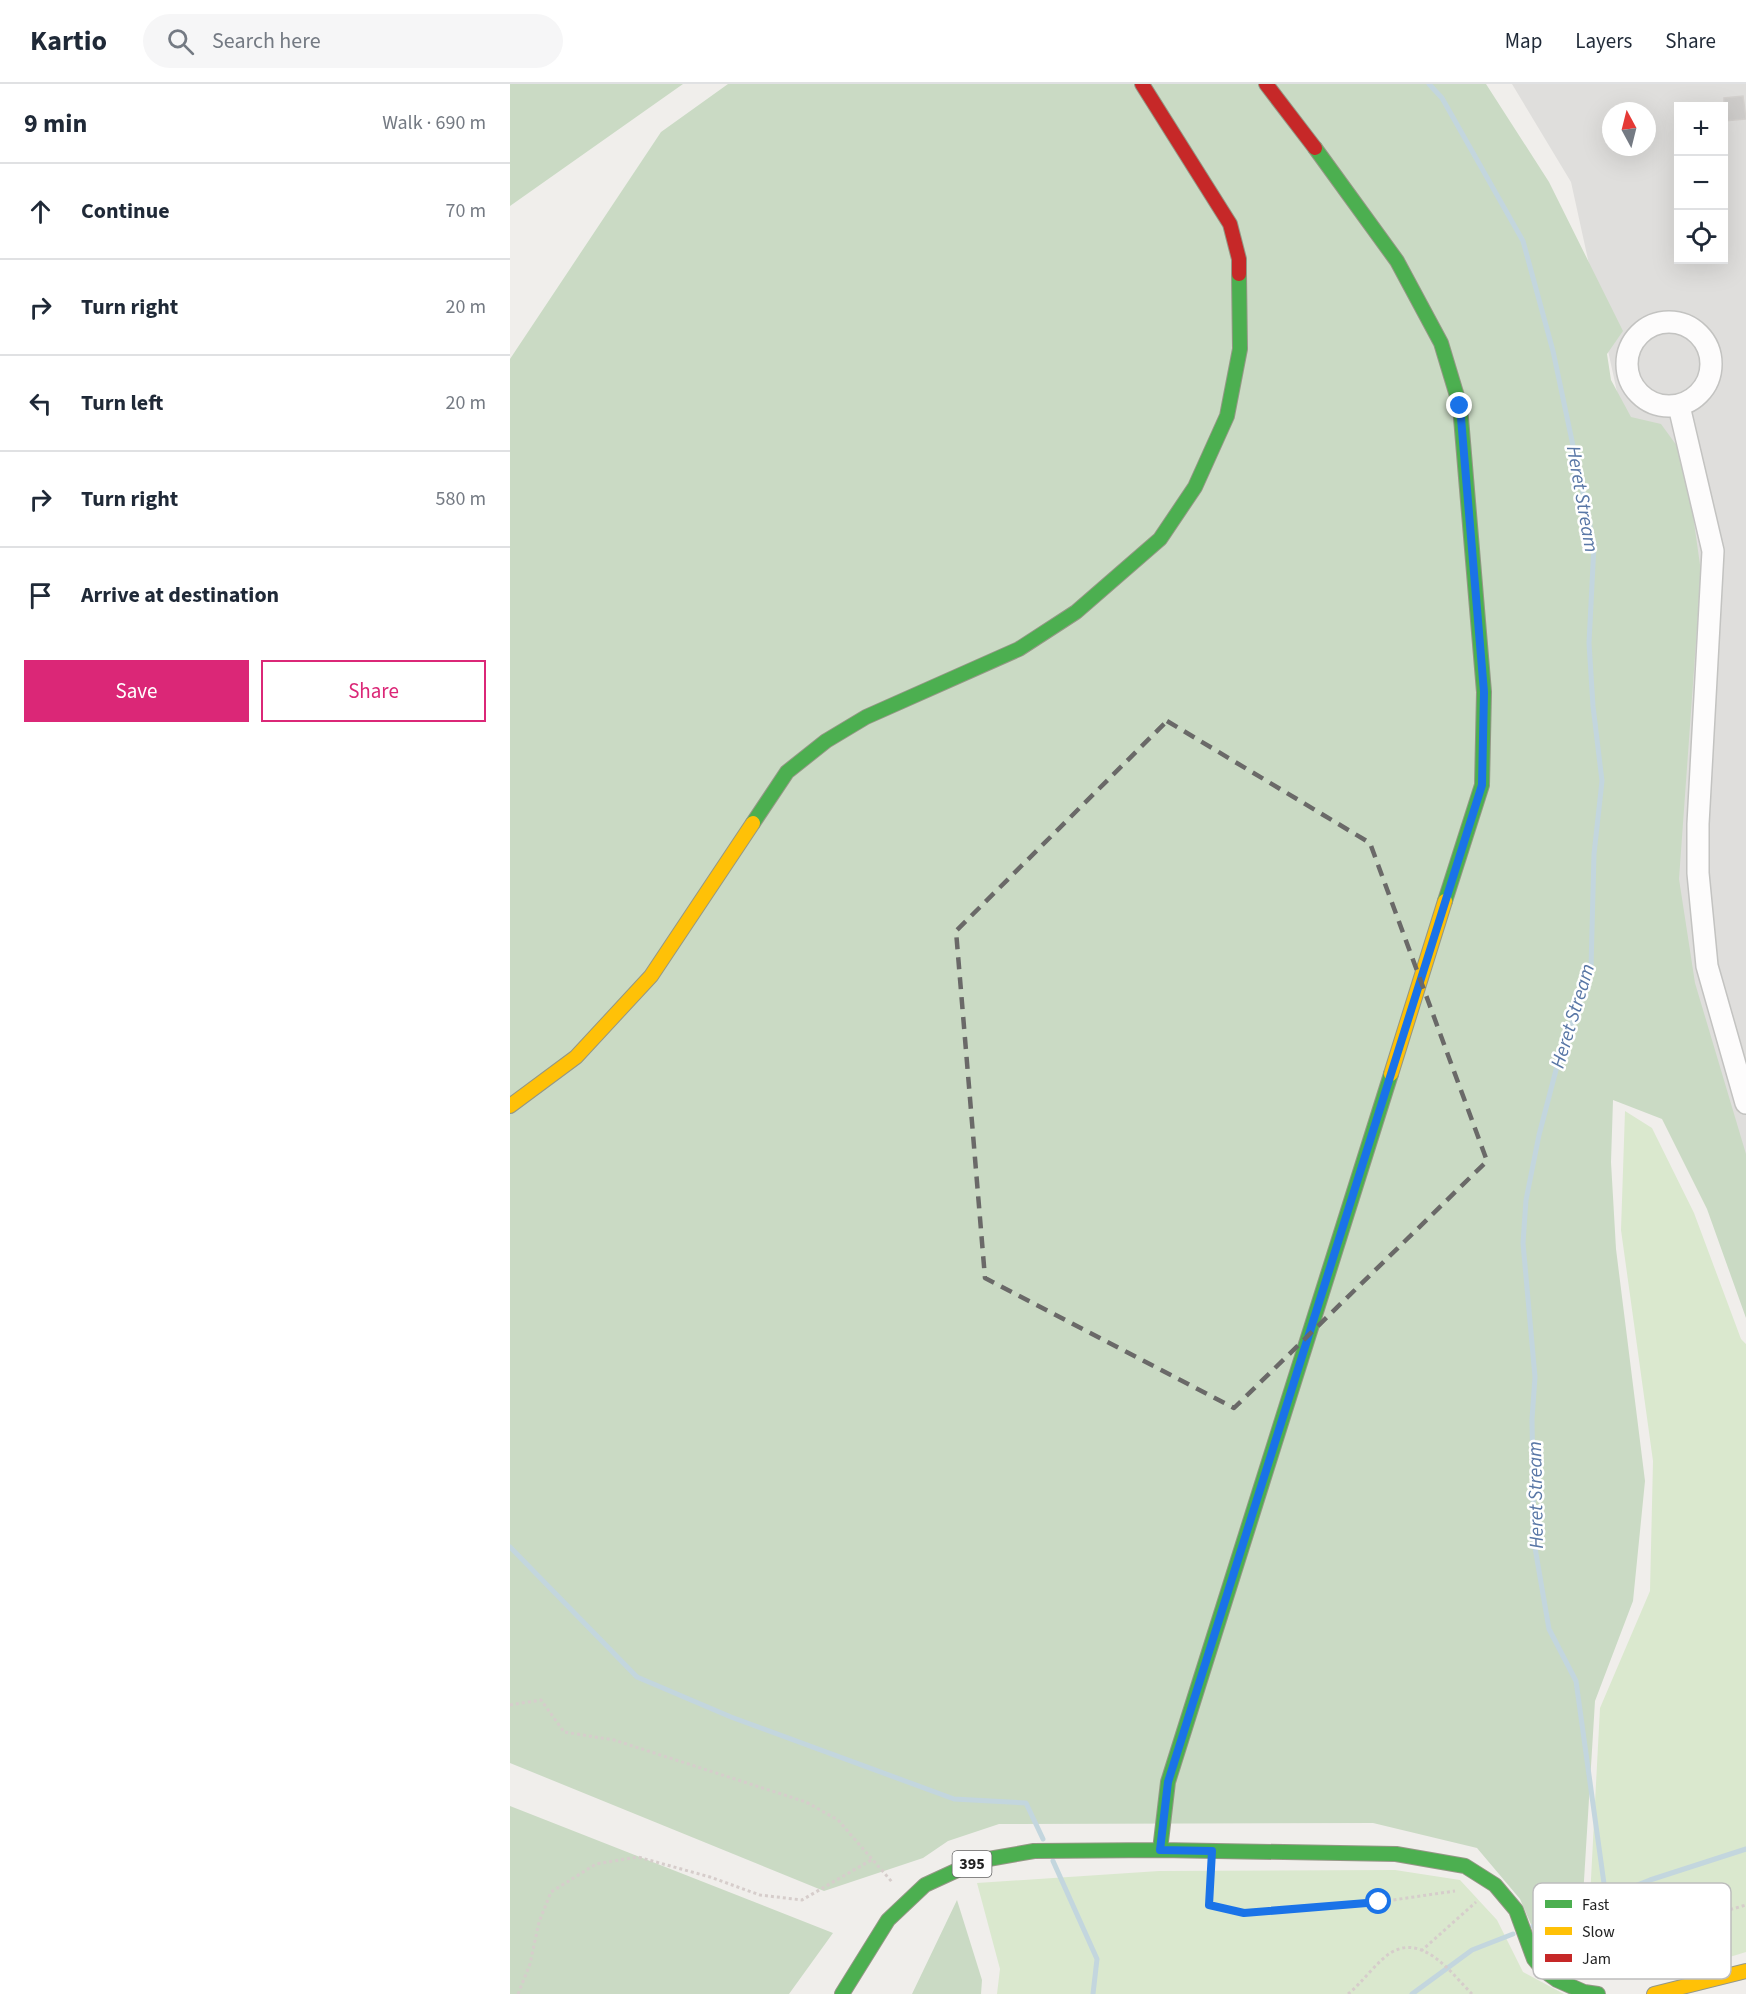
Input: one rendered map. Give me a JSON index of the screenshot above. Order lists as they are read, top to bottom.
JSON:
{
  "streets": {
    "street": ["395"]
  },
  "water": ["Heret Stream"],
  "legend": ["Fast", "Slow", "Jam"],
  "north": "top",
  "page": {
    "header": "Kartio",
    "search": "Search here",
    "nav": ["Map", "Layers", "Share"],
    "heading": ["9 min", "Walk · 690 m"],
    "map_buttons": ["+", "−"],
    "list": [
      ["Continue", "70 m"],
      ["Turn right", "20 m"],
      ["Turn left", "20 m"],
      ["Turn right", "580 m"],
      "Arrive at destination"
    ],
    "buttons": ["Save", "Share"]
  }
}
